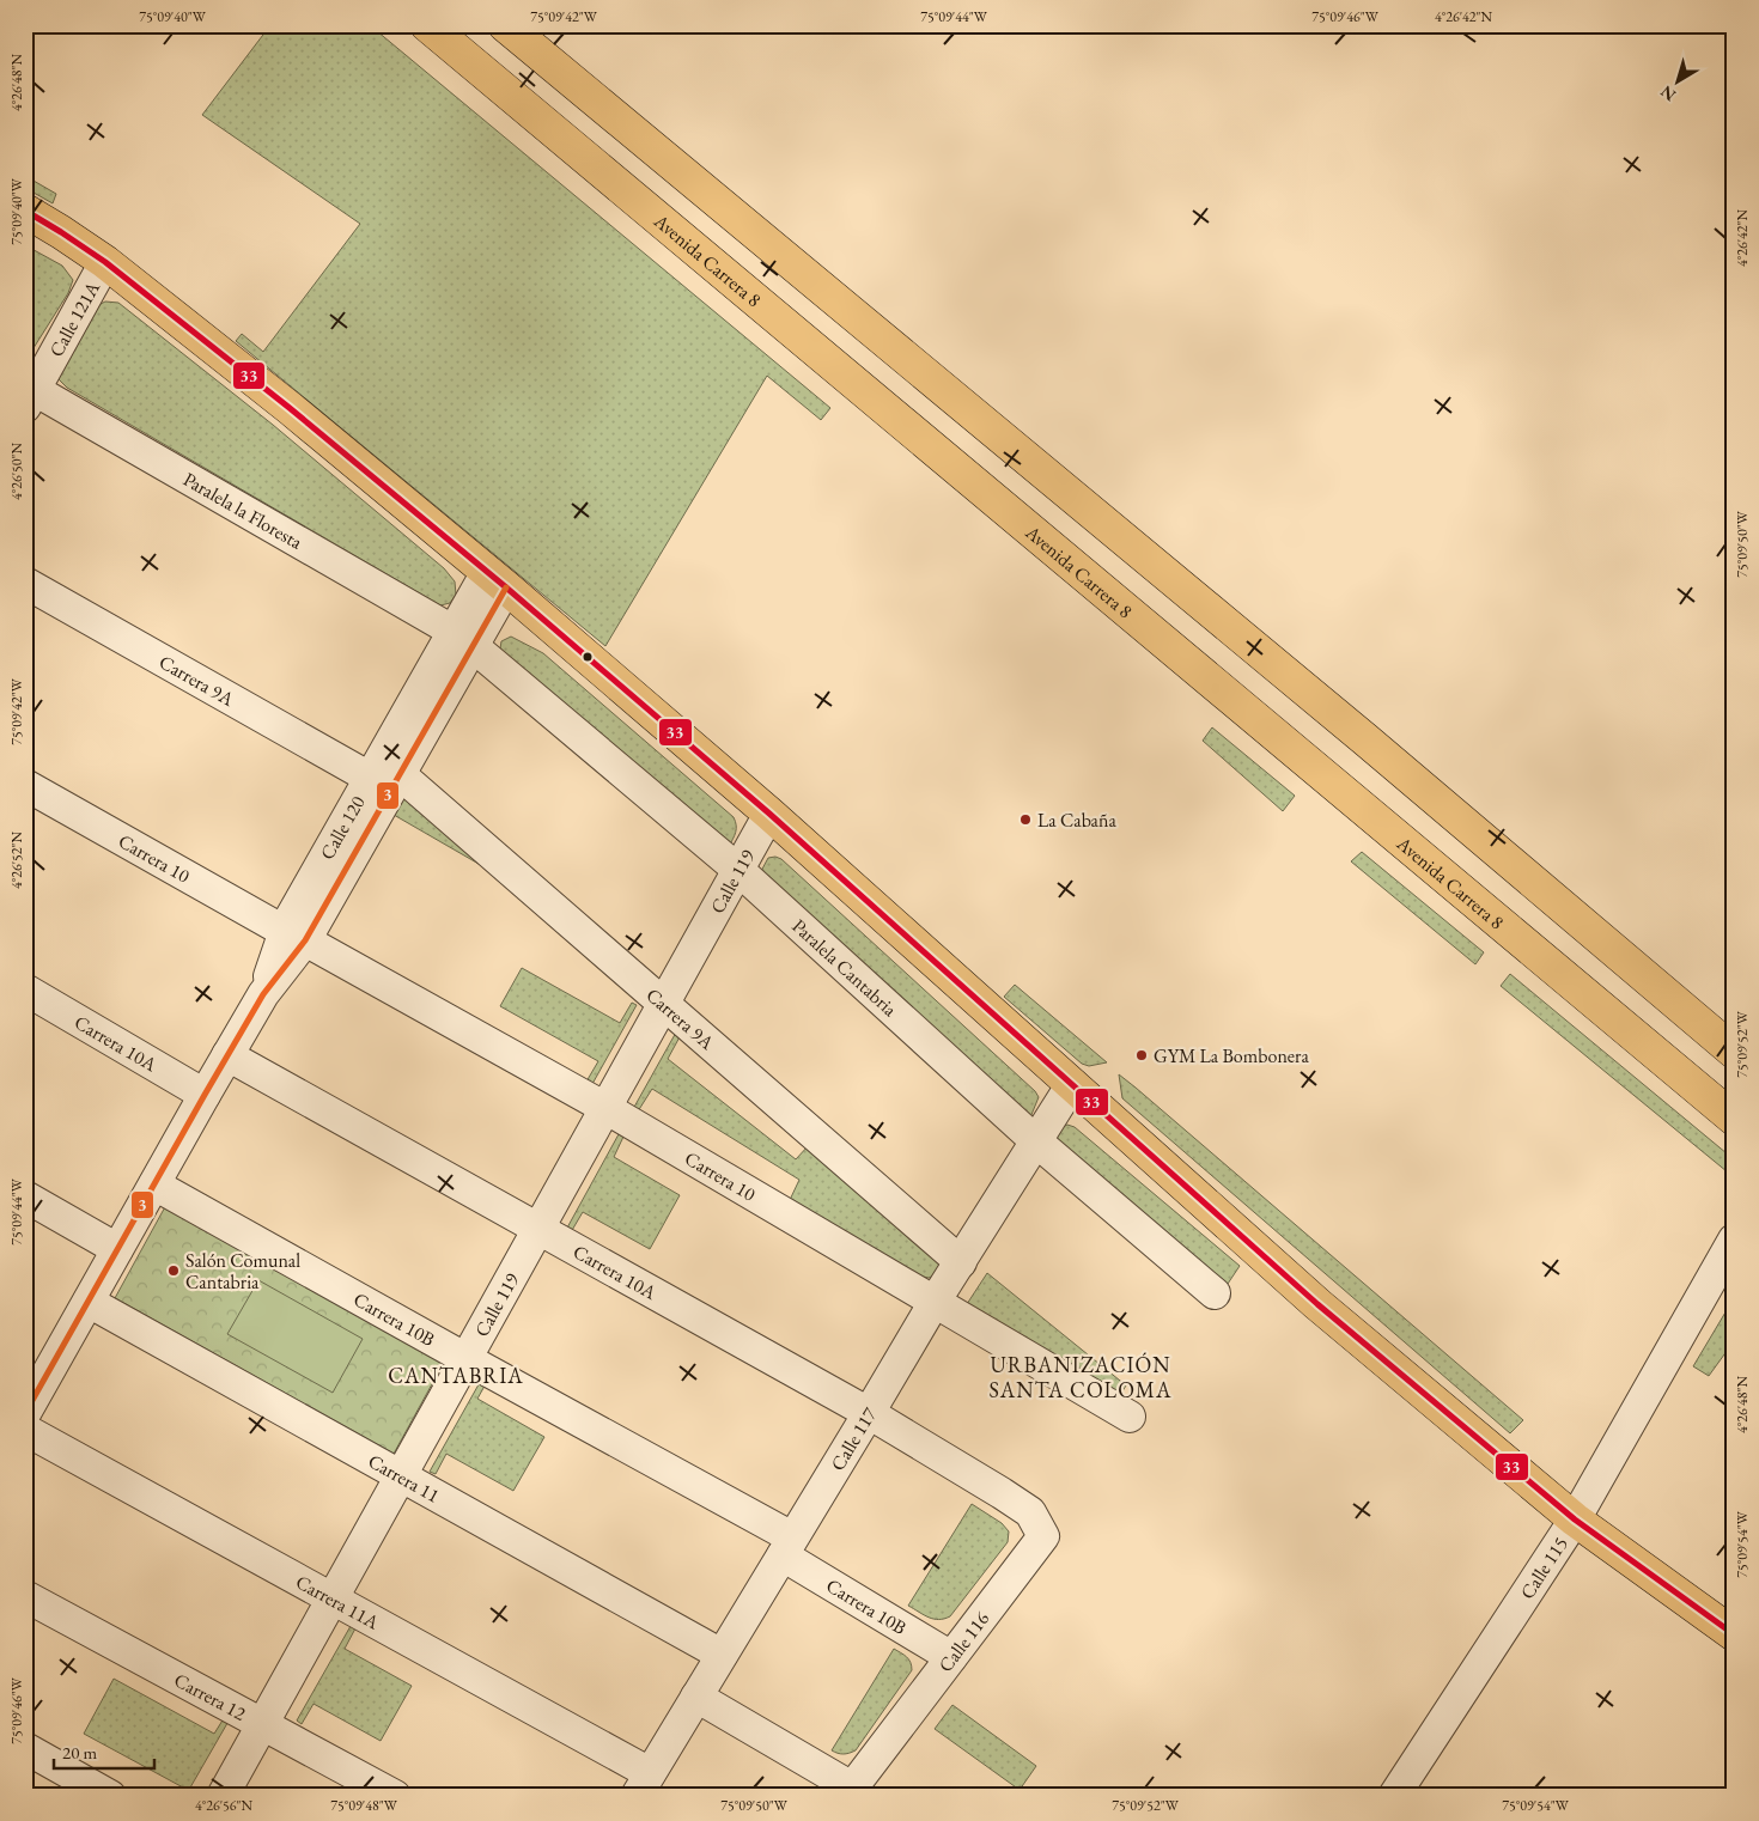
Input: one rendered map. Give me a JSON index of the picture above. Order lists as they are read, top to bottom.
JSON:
{
  "streets": {
    "main road": ["Avenida Carrera 8"],
    "street": [
      "Calle 121A",
      "Paralela la Floresta",
      "Carrera 9A",
      "Calle 120",
      "Carrera 10",
      "Calle 119",
      "Paralela Cantabria",
      "Carrera 10A",
      "Carrera 10B",
      "Calle 117",
      "Carrera 11",
      "Calle 115",
      "Carrera 11A",
      "Calle 116",
      "Carrera 12"
    ]
  },
  "crossings": [
    ["Calle 121A", "Paralela la Floresta"],
    ["Paralela la Floresta", "Calle 120"],
    ["Paralela la Floresta", "Paralela Cantabria"],
    ["Carrera 9A", "Calle 120"],
    ["Carrera 9A", "Calle 119"],
    ["Carrera 9A", "Calle 117"],
    ["Calle 120", "Carrera 10"],
    ["Calle 120", "Paralela Cantabria"],
    ["Calle 120", "Carrera 10A"],
    ["Calle 120", "Carrera 10B"],
    ["Calle 120", "Carrera 11"],
    ["Carrera 10", "Calle 119"],
    ["Carrera 10", "Calle 117"],
    ["Calle 119", "Paralela Cantabria"],
    ["Calle 119", "Carrera 10A"],
    ["Calle 119", "Carrera 10B"],
    ["Calle 119", "Carrera 11"],
    ["Calle 119", "Carrera 11A"],
    ["Calle 119", "Carrera 12"],
    ["Paralela Cantabria", "Calle 117"],
    ["Carrera 10A", "Calle 117"],
    ["Carrera 10A", "Calle 116"],
    ["Carrera 10B", "Calle 117"],
    ["Carrera 10B", "Calle 116"],
    ["Calle 117", "Carrera 11"],
    ["Calle 117", "Carrera 11A"]
  ],
  "districts": ["URBANIZACIÓN SANTA COLOMA", "CANTABRIA"],
  "places": ["La Cabaña", "GYM La Bombonera", "Salón Comunal Cantabria"],
  "lines": ["transit line 33", "transit line 3"],
  "scale_bar": "20 m",
  "north": "bottom left",
  "coordinates": [
    "75°09'40\"W",
    "75°09'42\"W",
    "75°09'44\"W",
    "75°09'46\"W",
    "4°26'42\"N",
    "4°26'48\"N",
    "4°26'50\"N",
    "75°09'50\"W",
    "4°26'52\"N",
    "75°09'52\"W",
    "75°09'54\"W",
    "4°26'56\"N",
    "75°09'48\"W"
  ]
}
